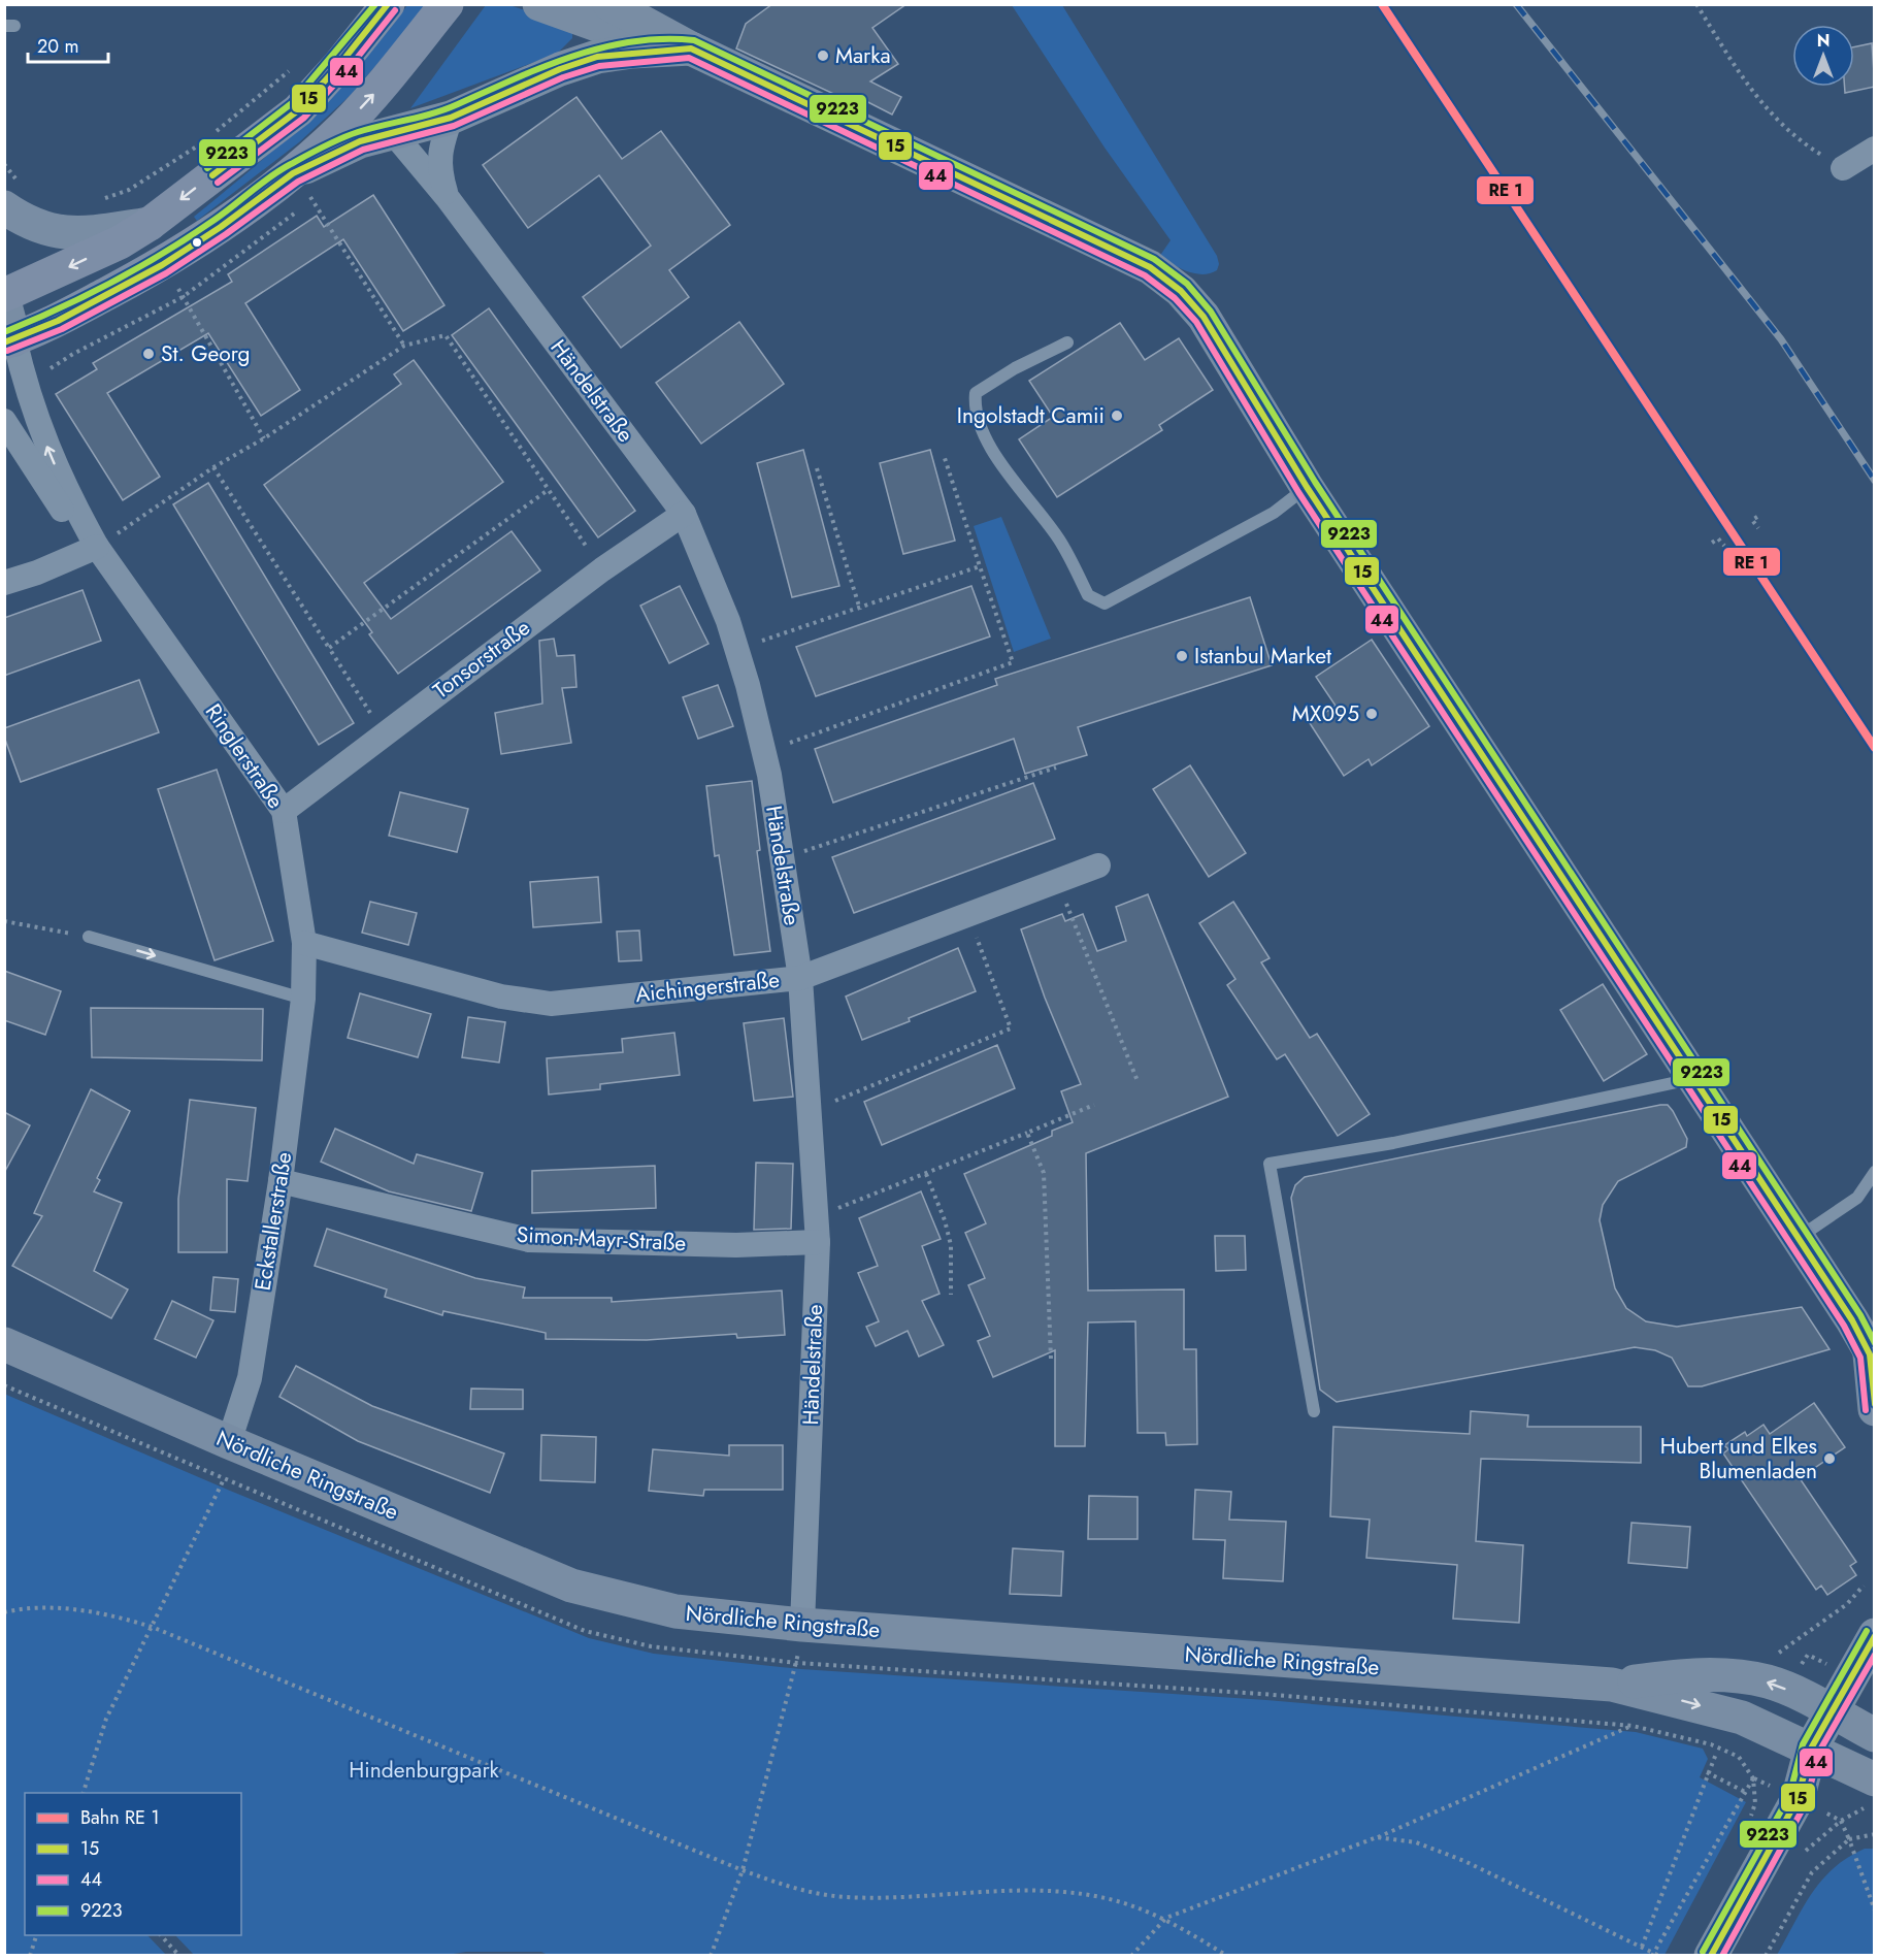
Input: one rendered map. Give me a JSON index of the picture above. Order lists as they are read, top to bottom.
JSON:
{
  "streets": {
    "street": [
      "Händelstraße",
      "Tonsorstraße",
      "Ringlerstraße",
      "Aichingerstraße",
      "Eckstallerstraße",
      "Simon-Mayr-Straße",
      "Nördliche Ringstraße"
    ]
  },
  "crossings": [
    ["Händelstraße", "Tonsorstraße"],
    ["Händelstraße", "Aichingerstraße"],
    ["Händelstraße", "Simon-Mayr-Straße"],
    ["Händelstraße", "Nördliche Ringstraße"],
    ["Tonsorstraße", "Ringlerstraße"],
    ["Ringlerstraße", "Aichingerstraße"],
    ["Ringlerstraße", "Eckstallerstraße"],
    ["Eckstallerstraße", "Simon-Mayr-Straße"],
    ["Eckstallerstraße", "Nördliche Ringstraße"]
  ],
  "parks": ["Hindenburgpark"],
  "places": [
    "Marka",
    "St. Georg",
    "Ingolstadt Camii",
    "Istanbul Market",
    "MX095",
    "Hubert und Elkes Blumenladen"
  ],
  "lines": ["transit line 15", "transit line 9223", "transit line 44"],
  "legend": [
    "Bahn RE 1",
    "15",
    "44",
    "9223"
  ],
  "scale_bar": "20 m",
  "north": "top"
}
